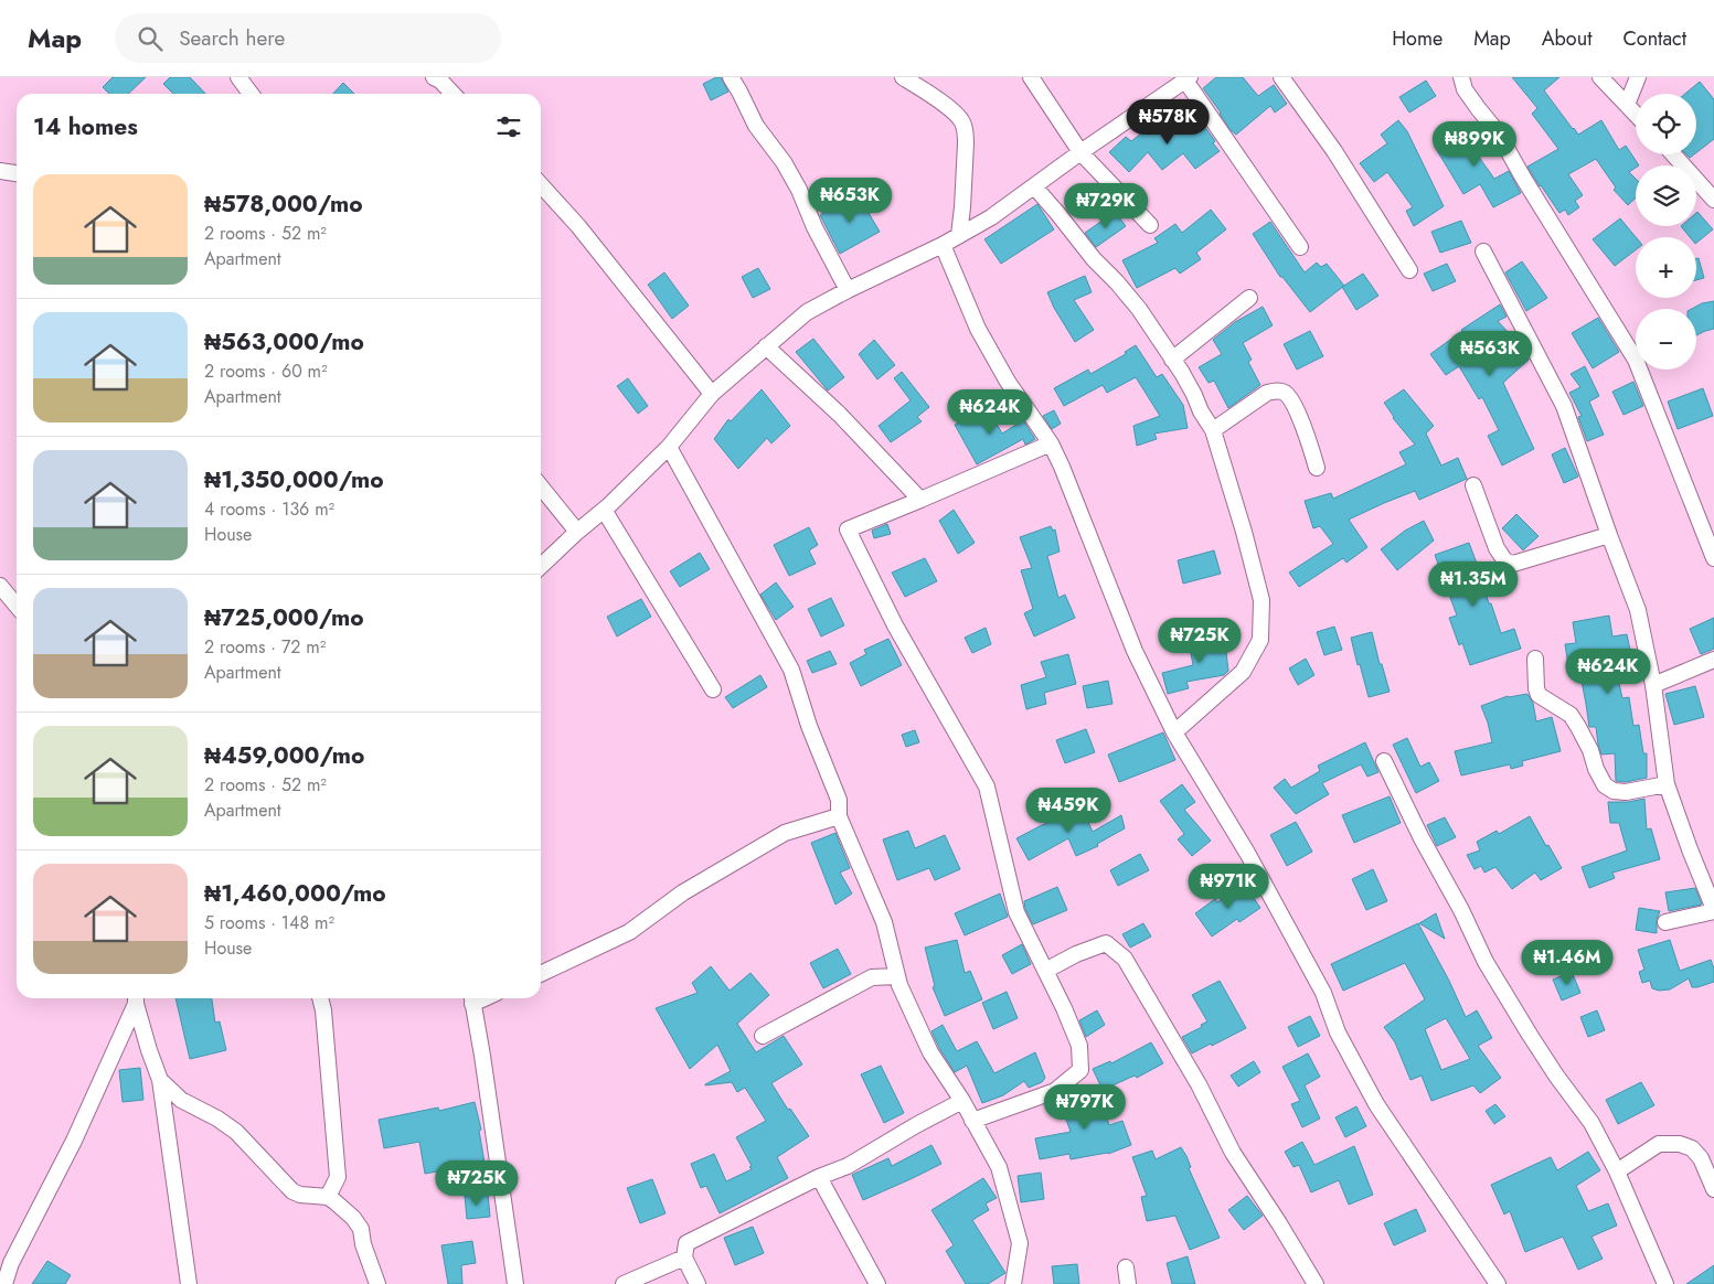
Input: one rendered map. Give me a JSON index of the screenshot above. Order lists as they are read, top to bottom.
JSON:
{
  "page": {
    "header": "Map",
    "search": "Search here",
    "nav": [
      "Home",
      "Map",
      "About",
      "Contact"
    ],
    "map_buttons": ["+", "−"],
    "heading": "14 homes",
    "price": [
      "₦578K",
      "₦899K",
      "₦653K",
      "₦729K",
      "₦563K",
      "₦624K",
      "₦1.35M",
      "₦725K",
      "₦624K",
      "₦459K",
      "₦971K",
      "₦1.46M",
      "₦797K",
      "₦725K"
    ],
    "list": [
      {
        "name": "₦578,000/mo",
        "note": "2 rooms · 52 m² · Apartment"
      },
      {
        "name": "₦563,000/mo",
        "note": "2 rooms · 60 m² · Apartment"
      },
      {
        "name": "₦1,350,000/mo",
        "note": "4 rooms · 136 m² · House"
      },
      {
        "name": "₦725,000/mo",
        "note": "2 rooms · 72 m² · Apartment"
      },
      {
        "name": "₦459,000/mo",
        "note": "2 rooms · 52 m² · Apartment"
      },
      {
        "name": "₦1,460,000/mo",
        "note": "5 rooms · 148 m² · House"
      }
    ]
  }
}
